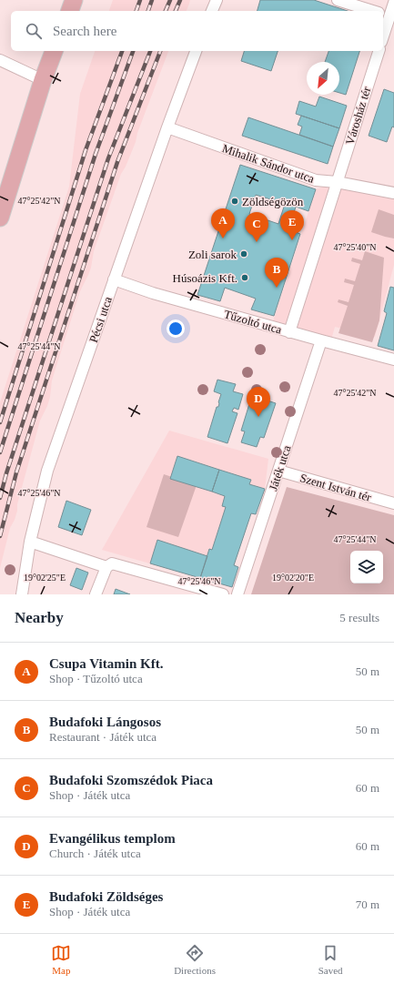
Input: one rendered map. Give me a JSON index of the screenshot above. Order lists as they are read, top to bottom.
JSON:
{
  "streets": {
    "street": [
      "Városház tér",
      "Mihalik Sándor utca",
      "Pécsi utca",
      "Tűzoltó utca",
      "Játék utca",
      "Szent István tér"
    ]
  },
  "crossings": [
    ["Városház tér", "Mihalik Sándor utca"],
    ["Mihalik Sándor utca", "Pécsi utca"],
    ["Pécsi utca", "Tűzoltó utca"],
    ["Tűzoltó utca", "Játék utca"],
    ["Játék utca", "Szent István tér"]
  ],
  "places": ["Zöldségözön", "Zoli sarok", "Húsoázis Kft."],
  "north": "bottom left",
  "page": {
    "search": "Search here",
    "pins": [
      "A",
      "E",
      "C",
      "B",
      "D"
    ],
    "heading": ["Nearby", "5 results"],
    "list": [
      {
        "mark": "A",
        "name": "Csupa Vitamin Kft.",
        "note": "Shop · Tűzoltó utca",
        "value": "50 m"
      },
      {
        "mark": "B",
        "name": "Budafoki Lángosos",
        "note": "Restaurant · Játék utca",
        "value": "50 m"
      },
      {
        "mark": "C",
        "name": "Budafoki Szomszédok Piaca",
        "note": "Shop · Játék utca",
        "value": "60 m"
      },
      {
        "mark": "D",
        "name": "Evangélikus templom",
        "note": "Church · Játék utca",
        "value": "60 m"
      },
      {
        "mark": "E",
        "name": "Budafoki Zöldséges",
        "note": "Shop · Játék utca",
        "value": "70 m"
      }
    ],
    "nav": ["Map", "Directions", "Saved"]
  },
  "coordinates": [
    "47°25'42\"N",
    "47°25'40\"N",
    "47°25'44\"N",
    "47°25'46\"N",
    "19°02'25\"E",
    "19°02'20\"E"
  ]
}
